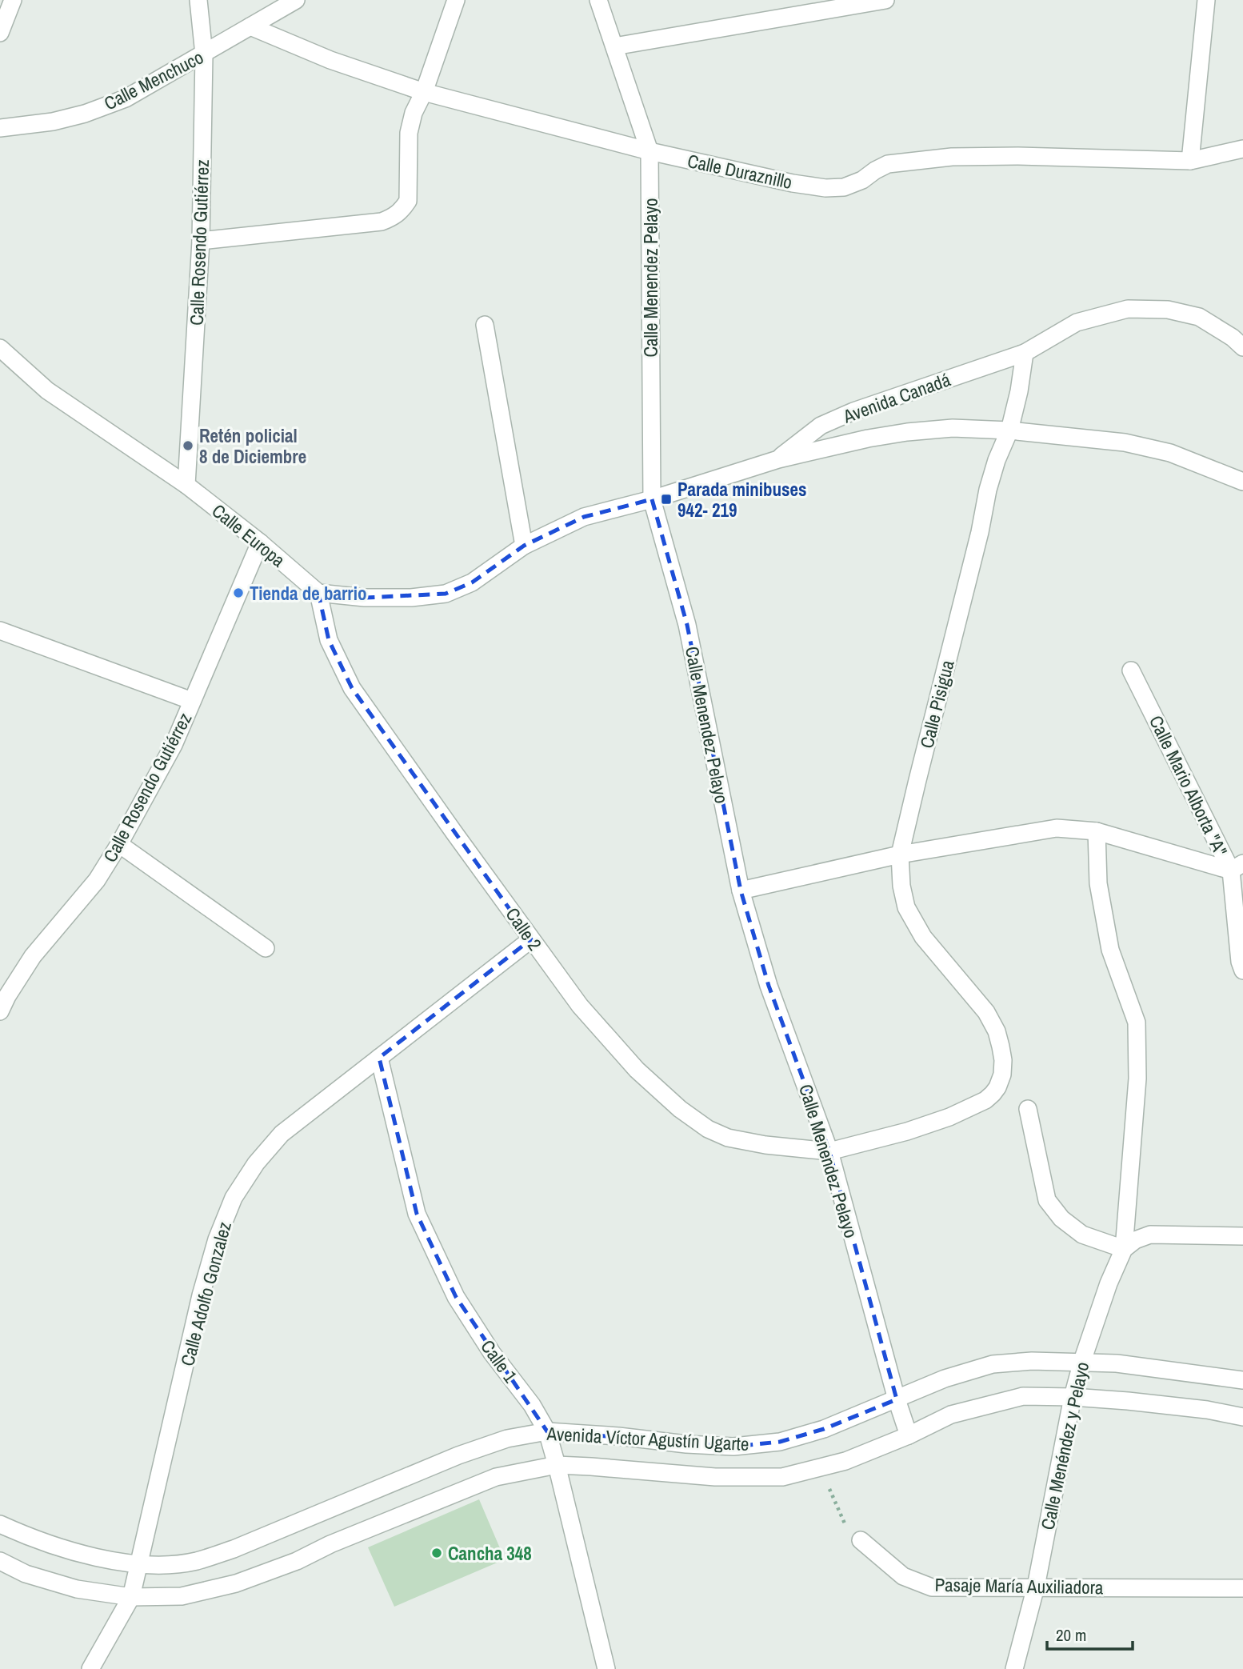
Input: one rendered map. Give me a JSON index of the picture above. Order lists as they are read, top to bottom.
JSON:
{
  "streets": {
    "street": [
      "Calle Menchuco",
      "Calle Duraznillo",
      "Calle Rosendo Gutiérrez",
      "Calle Menendez Pelayo",
      "Avenida Canadá",
      "Calle Europa",
      "Calle Pisigua",
      "Calle Mario Alborta \"A\"",
      "Calle 2",
      "Calle Adolfo Gonzalez",
      "Calle 1",
      "Avenida Víctor Agustín Ugarte",
      "Calle Menéndez y Pelayo",
      "Pasaje María Auxiliadora"
    ]
  },
  "crossings": [
    ["Calle Menchuco", "Calle Duraznillo"],
    ["Calle Menchuco", "Calle Rosendo Gutiérrez"],
    ["Calle Duraznillo", "Calle Menendez Pelayo"],
    ["Calle Rosendo Gutiérrez", "Calle Europa"],
    ["Calle Menendez Pelayo", "Avenida Canadá"],
    ["Calle Menendez Pelayo", "Calle Pisigua"],
    ["Calle Menendez Pelayo", "Calle 2"],
    ["Calle Menendez Pelayo", "Avenida Víctor Agustín Ugarte"],
    ["Avenida Canadá", "Calle Pisigua"],
    ["Calle Europa", "Calle 2"],
    ["Calle Pisigua", "Calle 2"],
    ["Calle 2", "Calle Adolfo Gonzalez"],
    ["Calle Adolfo Gonzalez", "Calle 1"],
    ["Calle Adolfo Gonzalez", "Avenida Víctor Agustín Ugarte"],
    ["Calle 1", "Avenida Víctor Agustín Ugarte"],
    ["Avenida Víctor Agustín Ugarte", "Calle Menéndez y Pelayo"],
    ["Calle Menéndez y Pelayo", "Pasaje María Auxiliadora"]
  ],
  "places": {
    "other": ["Retén policial 8 de Diciembre", "Tienda de barrio", "Cancha 348"],
    "transit": ["Parada minibuses 942- 219"]
  },
  "scale_bar": "20 m"
}
